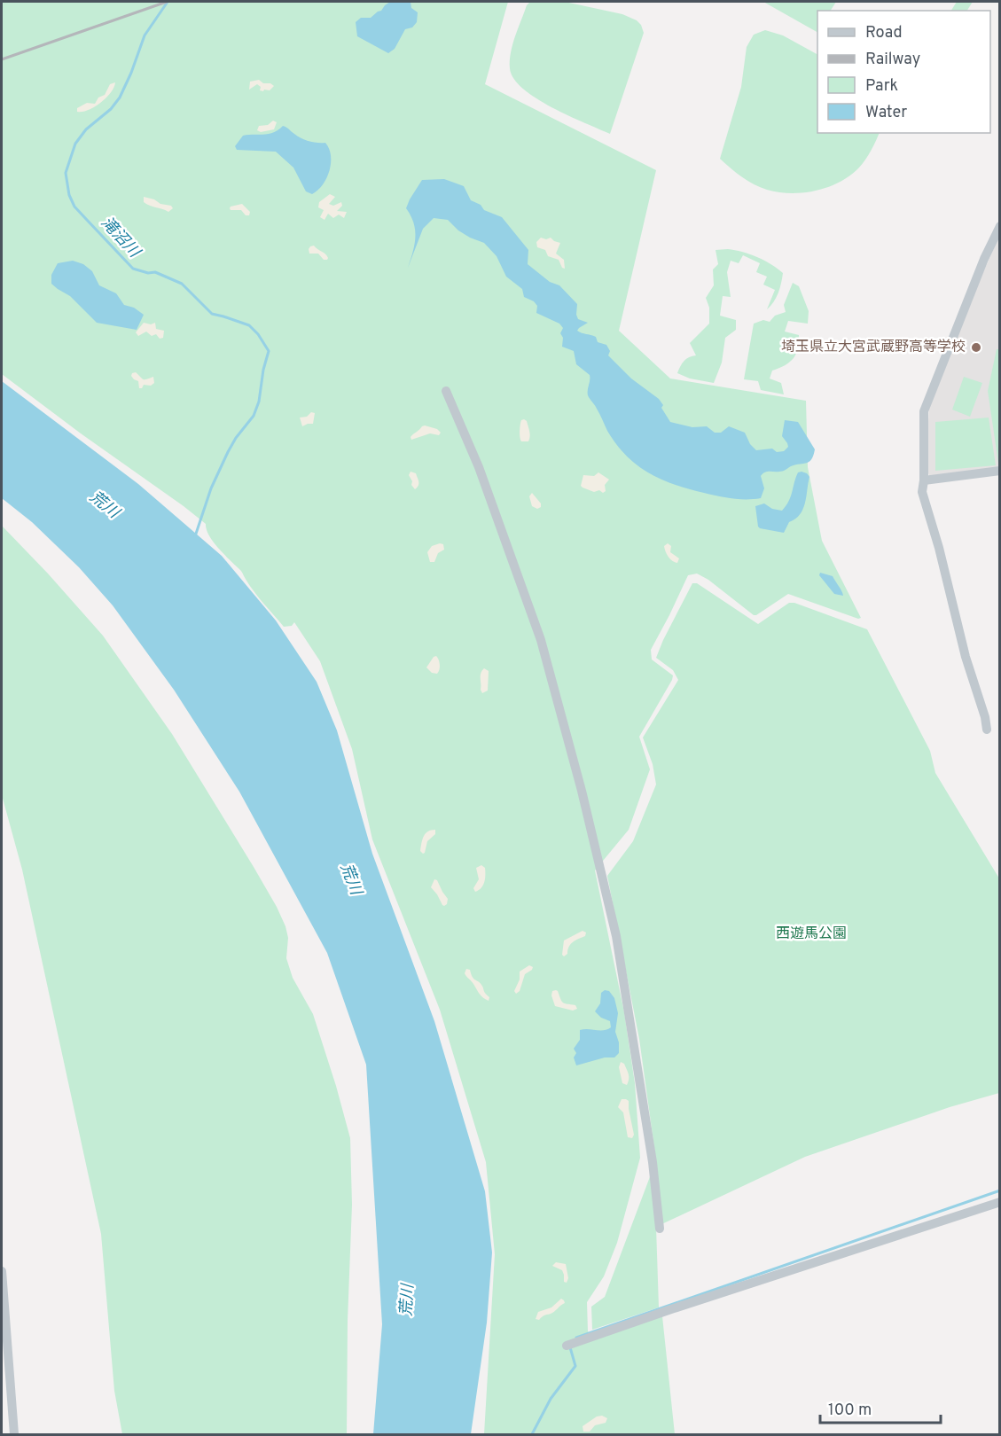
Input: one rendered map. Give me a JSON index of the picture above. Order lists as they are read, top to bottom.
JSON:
{
  "water": ["滝沼川", "荒川"],
  "parks": ["西遊馬公園"],
  "places": ["埼玉県立大宮武蔵野高等学校"],
  "legend": [
    "Road",
    "Railway",
    "Park",
    "Water"
  ],
  "scale_bar": "100 m"
}
